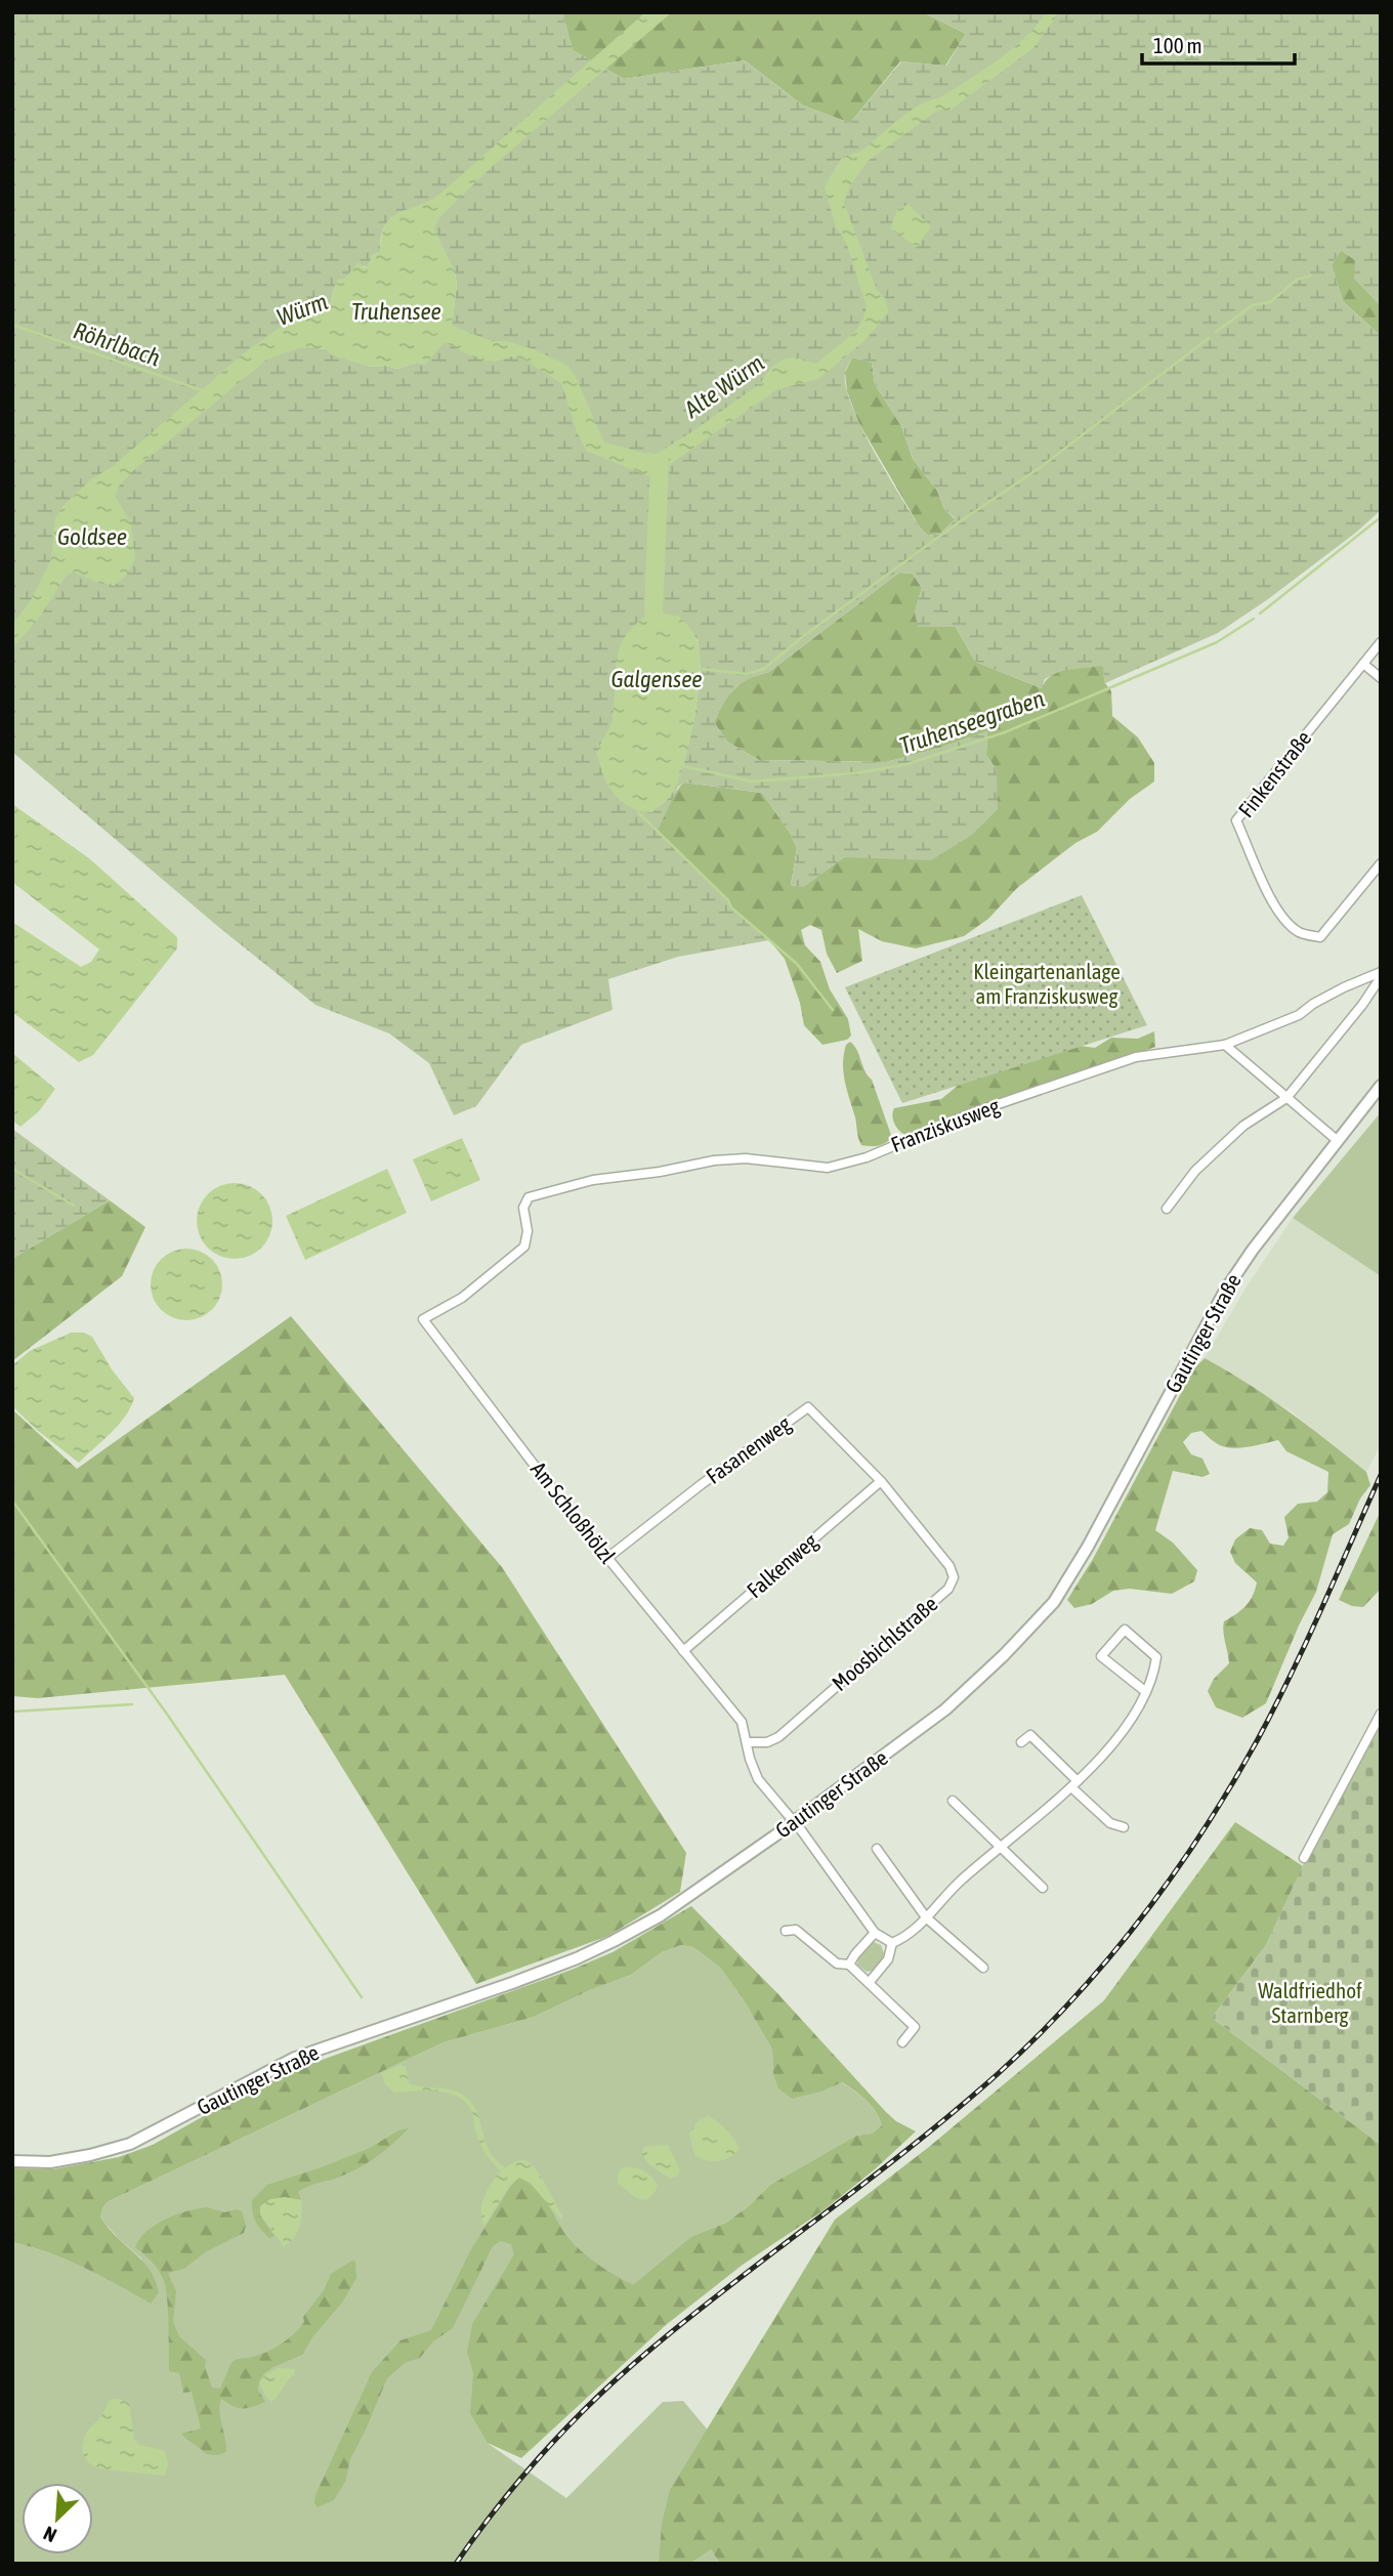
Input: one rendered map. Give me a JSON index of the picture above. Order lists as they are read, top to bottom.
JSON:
{
  "streets": {
    "main road": ["Gautinger Straße"],
    "street": [
      "Finkenstraße",
      "Franziskusweg",
      "Fasanenweg",
      "Am Schloßhölzl",
      "Falkenweg",
      "Moosbichlstraße"
    ]
  },
  "crossings": [
    ["Franziskusweg", "Am Schloßhölzl"],
    ["Gautinger Straße", "Am Schloßhölzl"],
    ["Fasanenweg", "Am Schloßhölzl"],
    ["Fasanenweg", "Falkenweg"],
    ["Fasanenweg", "Moosbichlstraße"],
    ["Am Schloßhölzl", "Falkenweg"],
    ["Am Schloßhölzl", "Moosbichlstraße"],
    ["Falkenweg", "Moosbichlstraße"]
  ],
  "water": [
    "Würm",
    "Truhensee",
    "Röhrlbach",
    "Alte Würm",
    "Goldsee",
    "Galgensee",
    "Truhenseegraben"
  ],
  "parks": ["Kleingartenanlage am Franziskusweg", "Waldfriedhof Starnberg"],
  "scale_bar": "100 m",
  "north": "bottom left"
}
